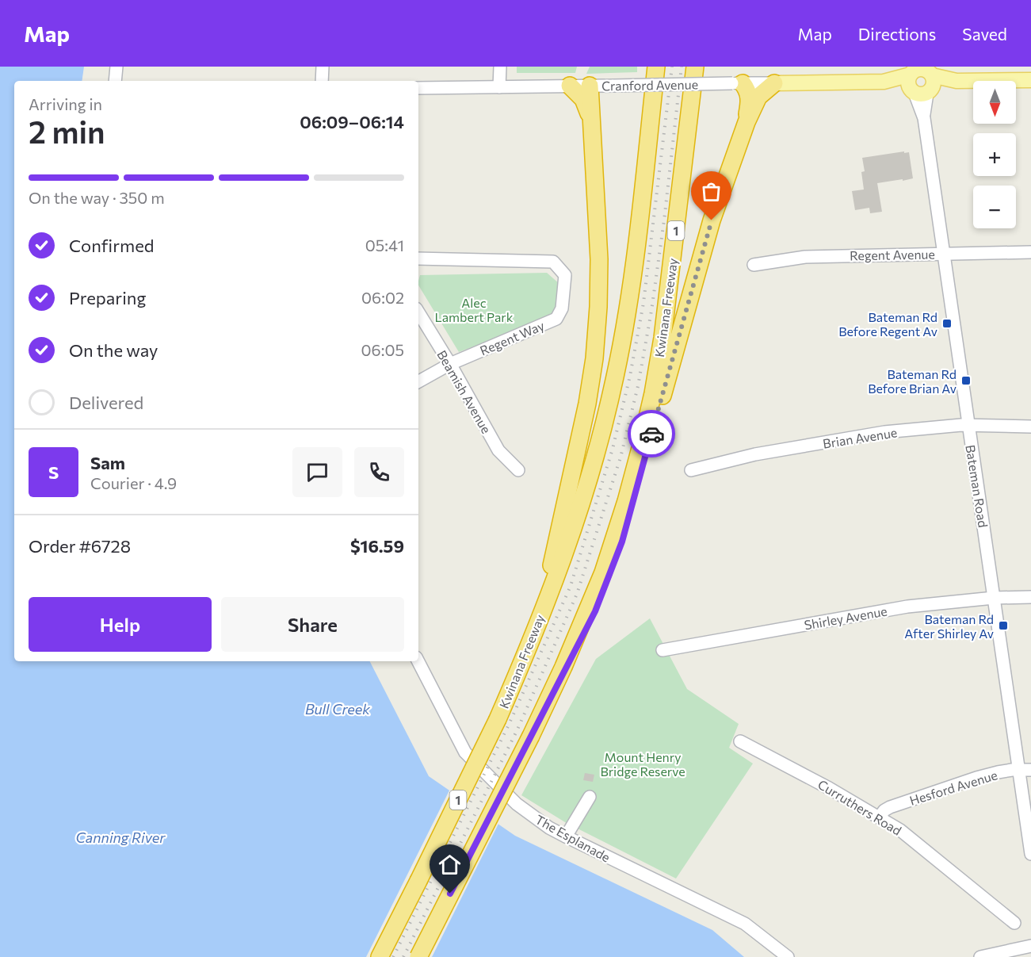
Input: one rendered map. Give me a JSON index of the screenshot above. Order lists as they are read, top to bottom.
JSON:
{
  "streets": {
    "highway": ["1", "Kwinana Freeway"],
    "main road": ["Cranford Avenue"],
    "street": [
      "Regent Avenue",
      "Regent Way",
      "Beamish Avenue",
      "Brian Avenue",
      "Bateman Road",
      "Shirley Avenue",
      "Hesford Avenue",
      "Curruthers Road",
      "The Esplanade"
    ]
  },
  "crossings": [
    ["Cranford Avenue", "Bateman Road"],
    ["Regent Avenue", "Bateman Road"],
    ["Regent Way", "Beamish Avenue"],
    ["Brian Avenue", "Bateman Road"],
    ["Bateman Road", "Shirley Avenue"],
    ["Bateman Road", "Hesford Avenue"],
    ["Hesford Avenue", "Curruthers Road"]
  ],
  "water": ["Bull Creek", "Canning River"],
  "parks": ["Alec Lambert Park", "Mount Henry Bridge Reserve"],
  "places": {
    "transit": ["Bateman Rd Before Regent Av", "Bateman Rd Before Brian Av", "Bateman Rd After Shirley Av"]
  },
  "north": "bottom",
  "page": {
    "header": "Map",
    "nav": ["Map", "Directions", "Saved"],
    "map_buttons": ["+", "−"],
    "heading": ["2 min", "Arriving in", "06:09–06:14"],
    "panel": [
      "Sam",
      "Courier · 4.9",
      "Order #6728",
      "$16.59"
    ],
    "bar": "On the way · 350 m",
    "list": [
      ["Confirmed", "05:41"],
      ["Preparing", "06:02"],
      ["On the way", "06:05"],
      "Delivered"
    ],
    "round": "S",
    "buttons": ["Help", "Share"]
  }
}
